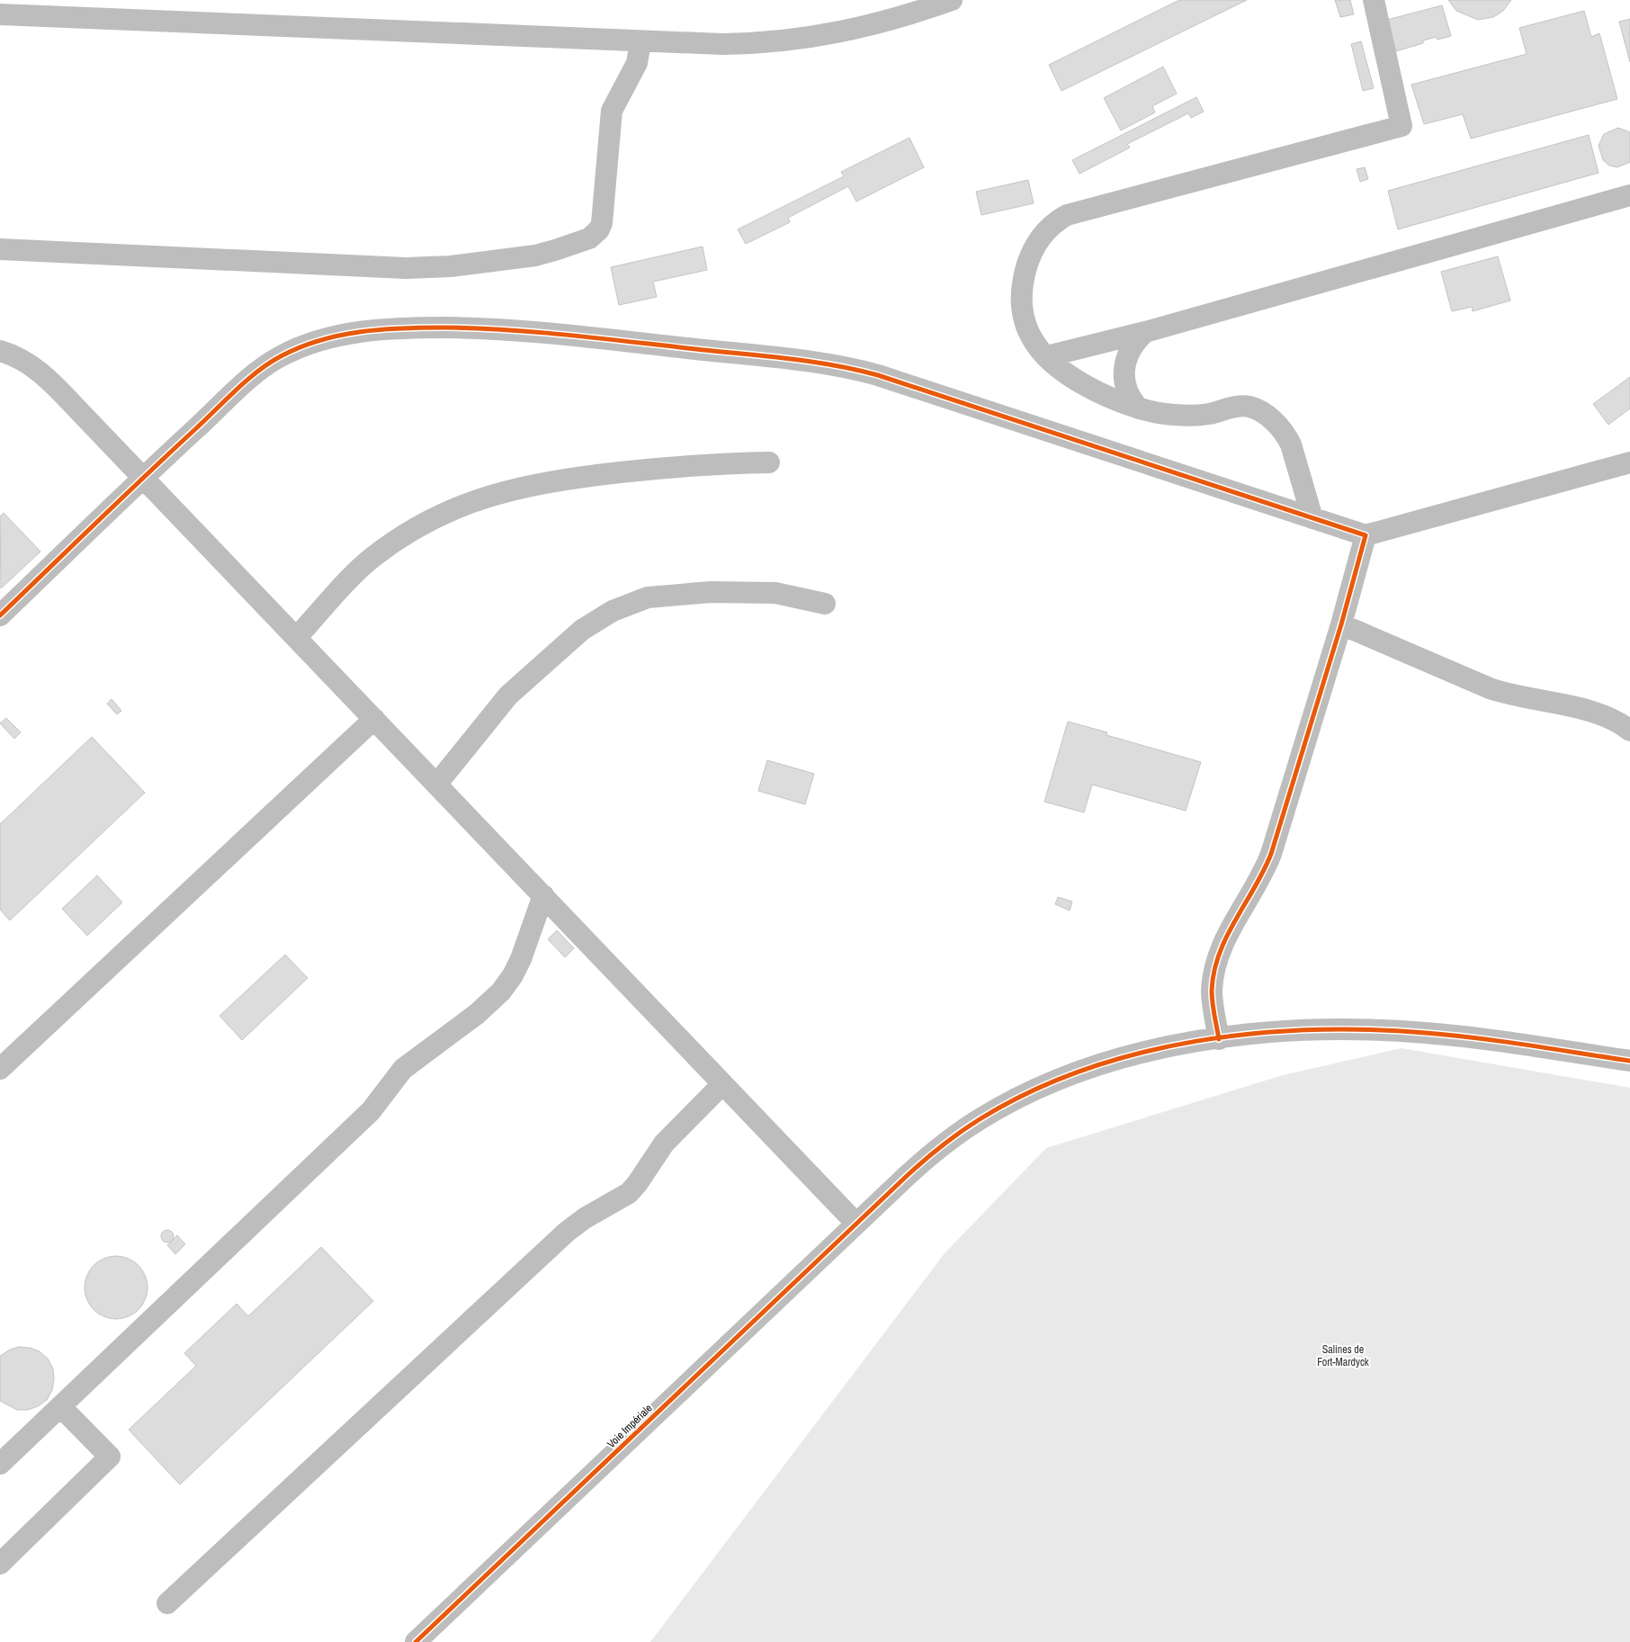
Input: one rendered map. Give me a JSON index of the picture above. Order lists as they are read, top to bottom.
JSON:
{
  "streets": {
    "street": ["Voie Impériale"]
  },
  "parks": ["Salines de Fort-Mardyck"]
}
